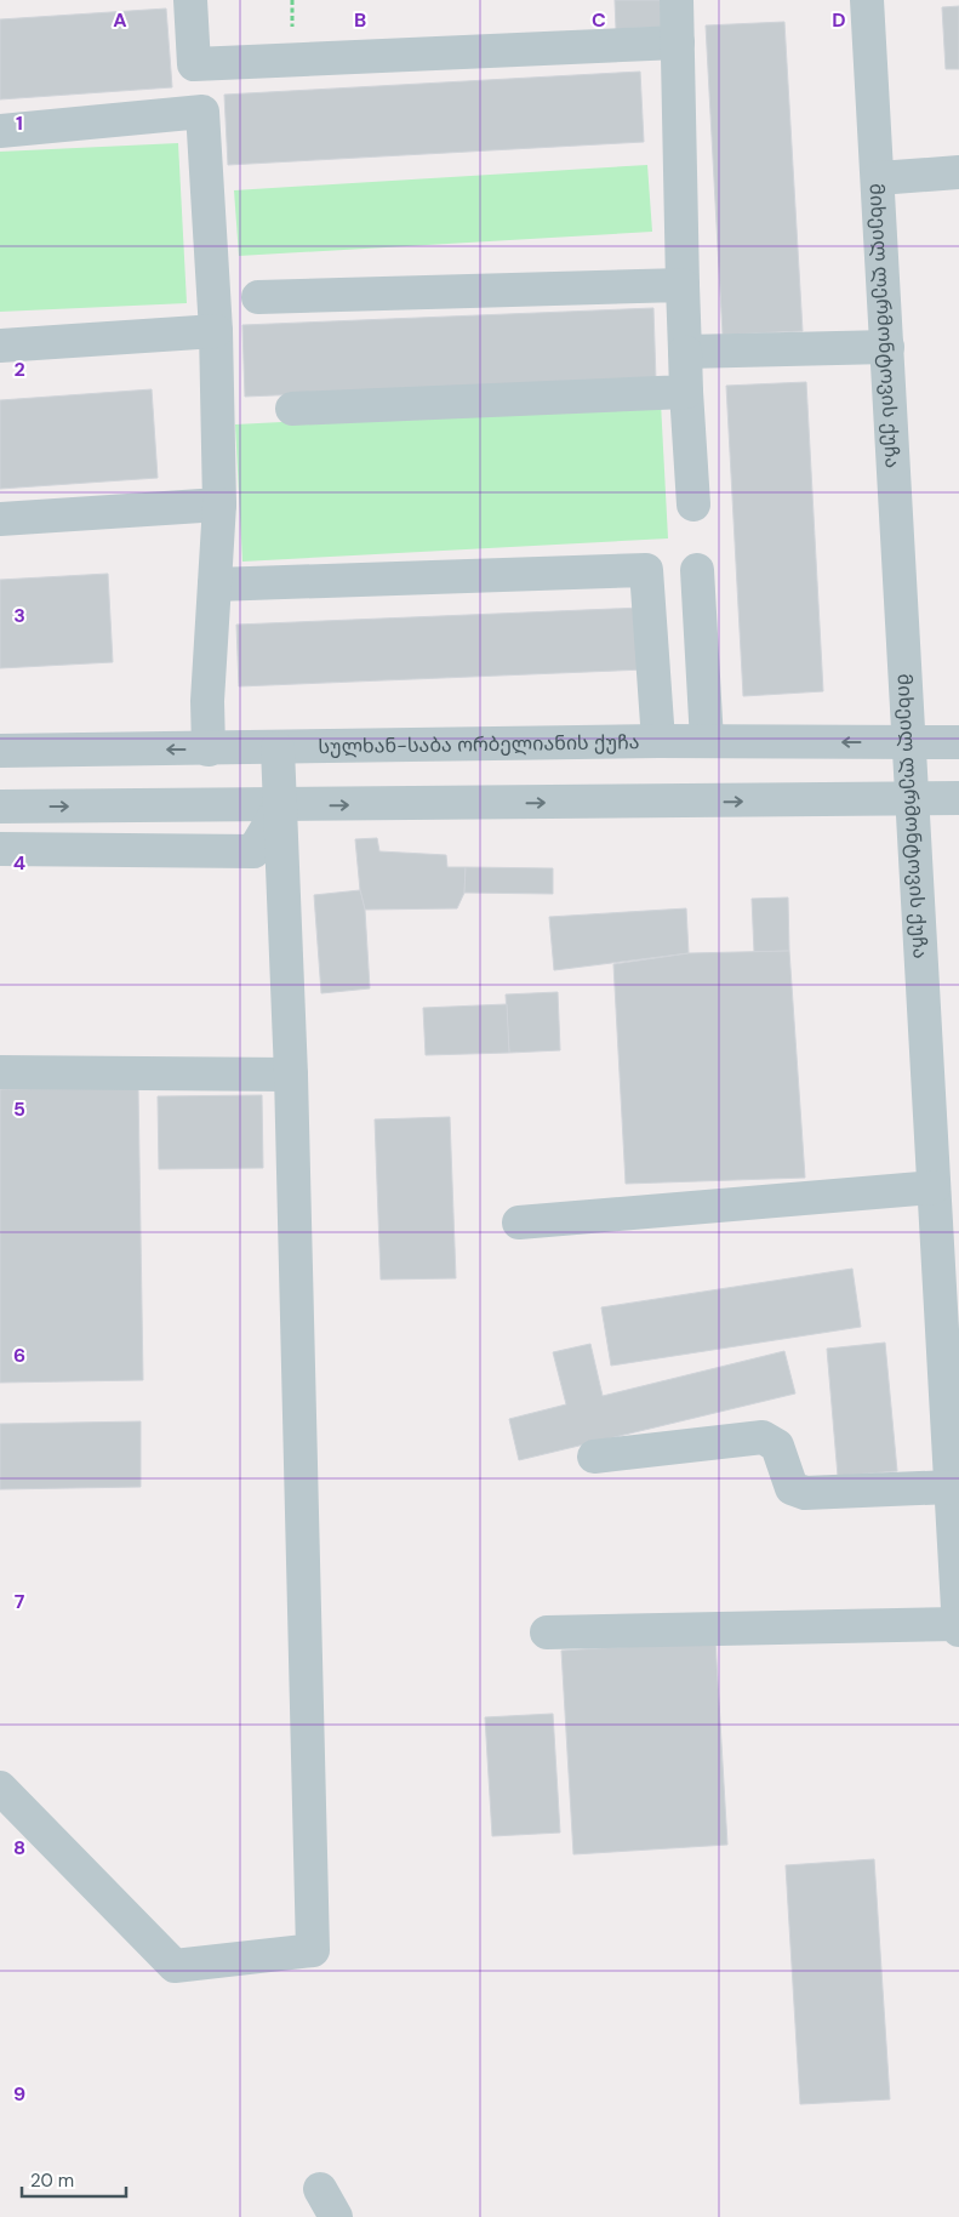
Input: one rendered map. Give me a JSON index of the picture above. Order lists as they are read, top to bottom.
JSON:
{
  "streets": {
    "street": ["მიხეილ ლერმონტოვის ქუჩა", "სულხან-საბა ორბელიანის ქუჩა"]
  },
  "crossings": [
    ["მიხეილ ლერმონტოვის ქუჩა", "სულხან-საბა ორბელიანის ქუჩა"]
  ],
  "scale_bar": "20 m",
  "grid": {
    "columns": [
      "A",
      "B",
      "C",
      "D"
    ],
    "rows": [
      "1",
      "2",
      "3",
      "4",
      "5",
      "6",
      "7",
      "8",
      "9"
    ]
  }
}
